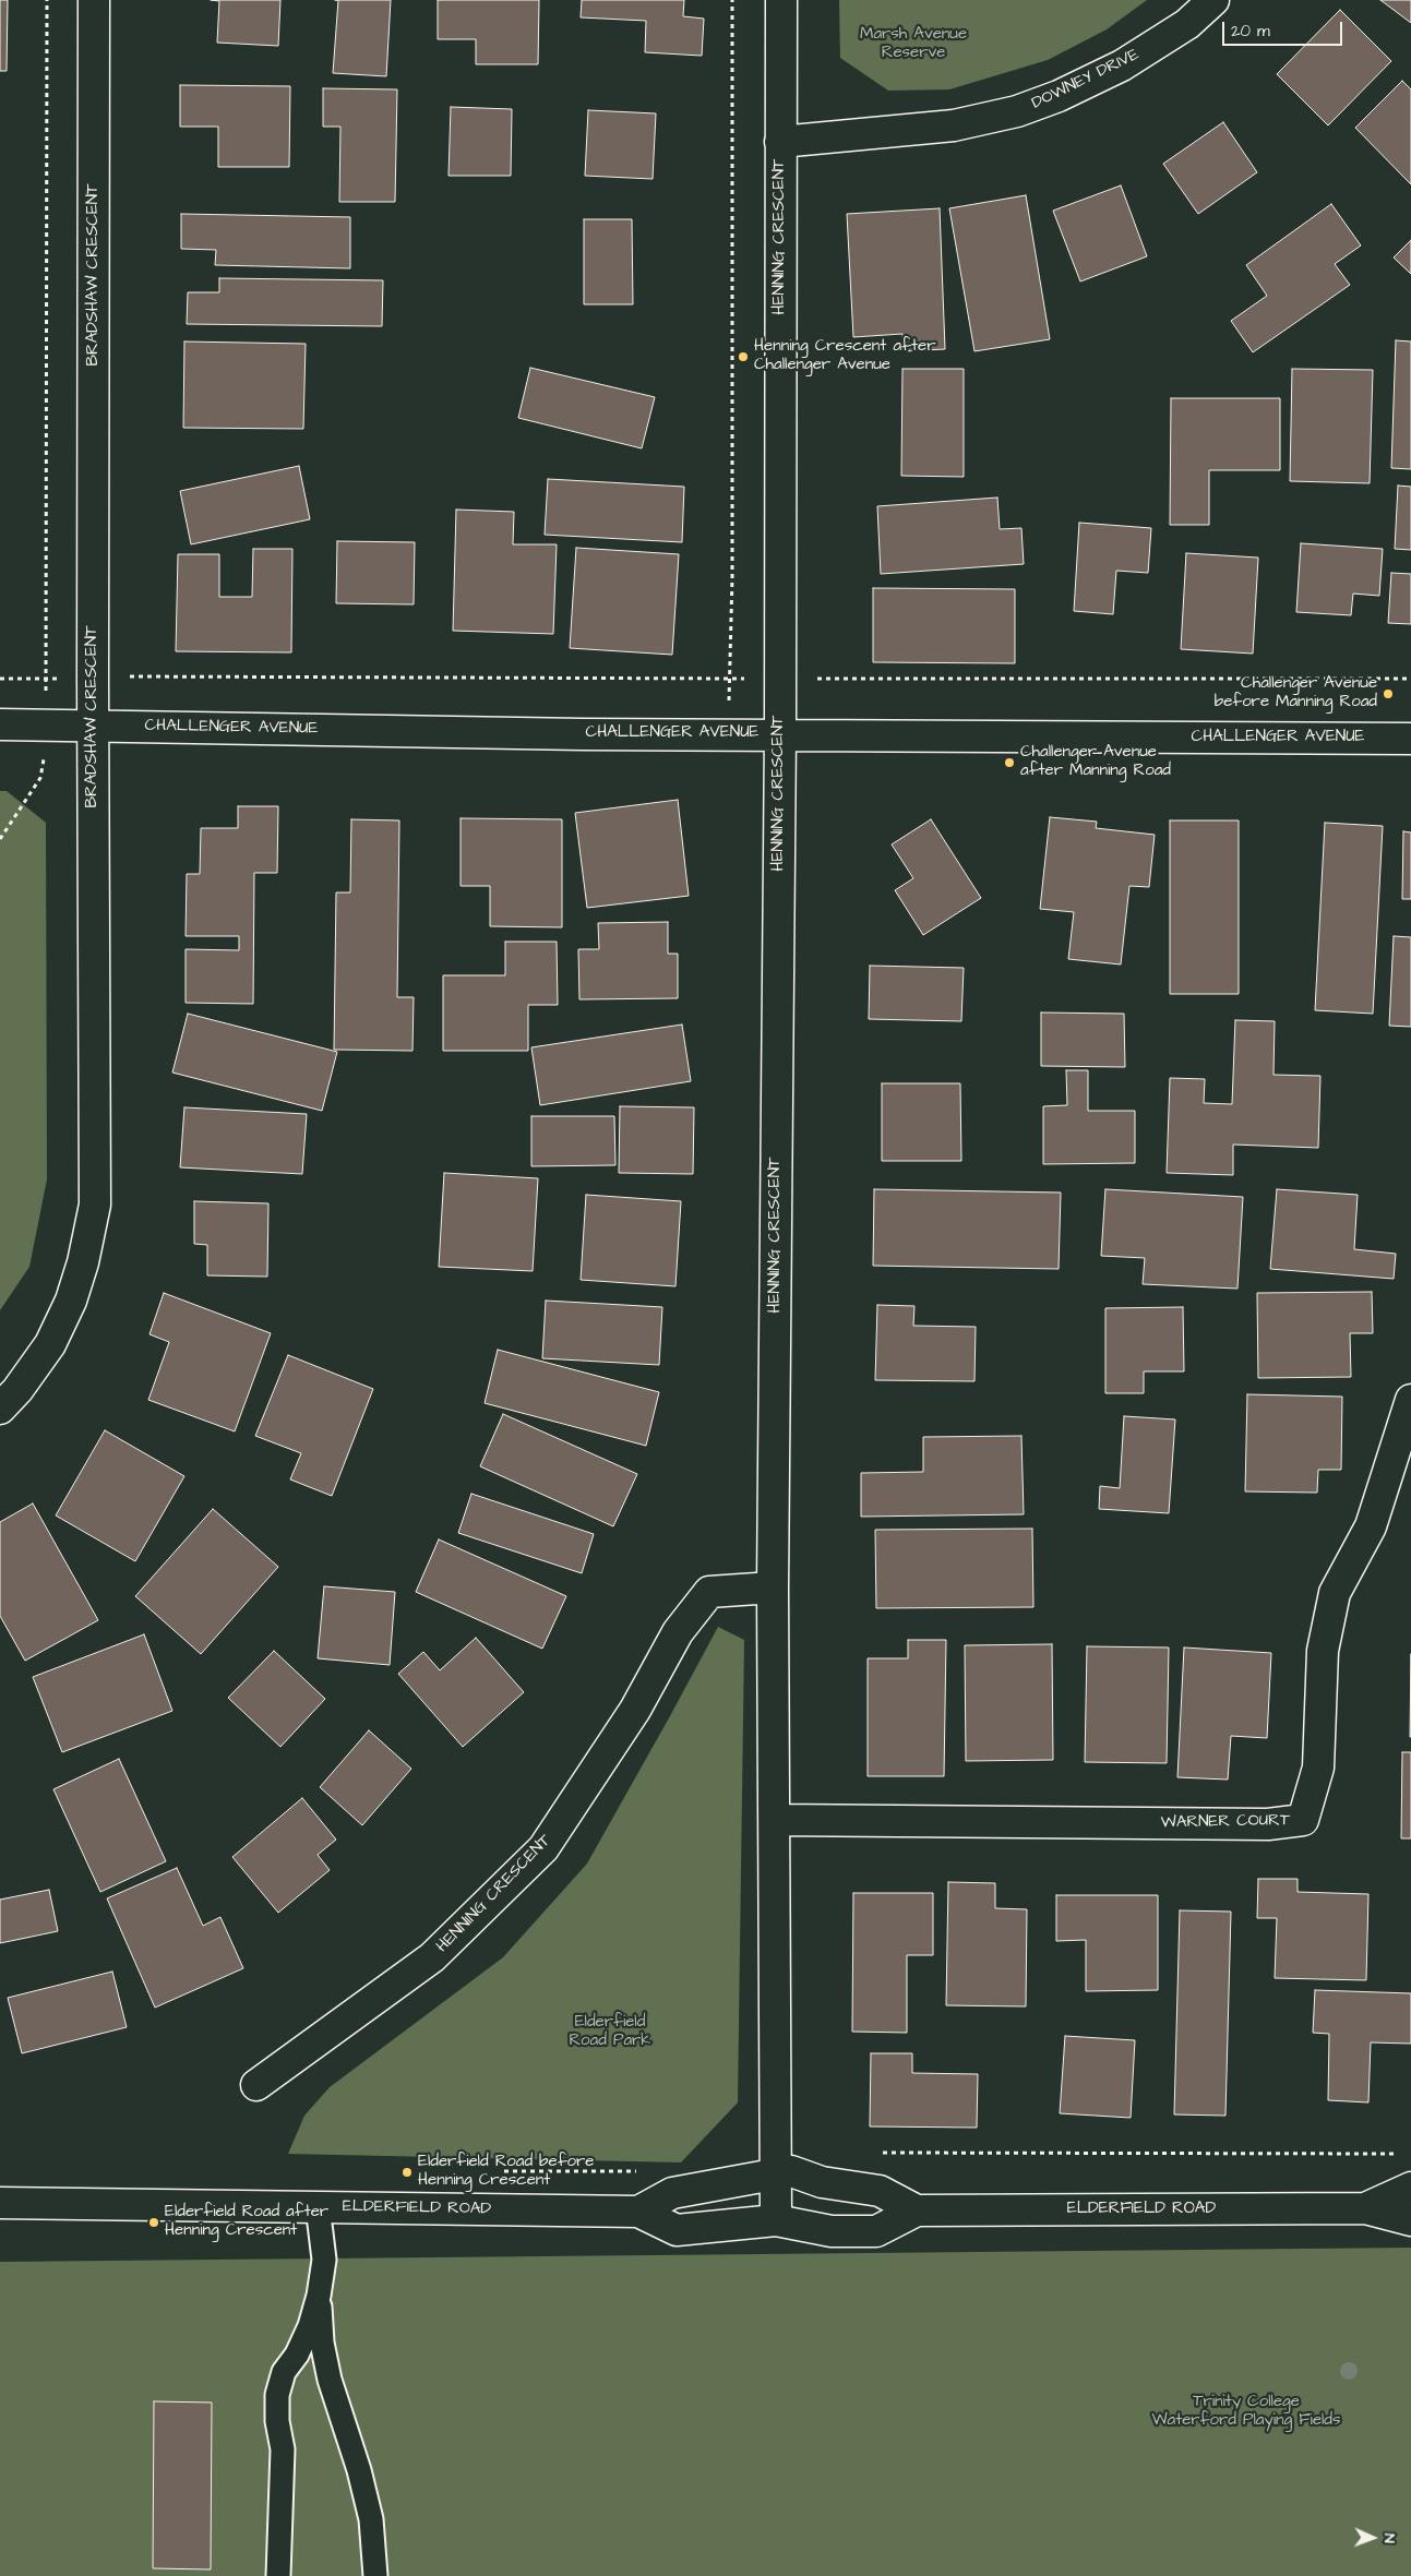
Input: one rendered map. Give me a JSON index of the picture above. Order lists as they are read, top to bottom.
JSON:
{
  "streets": {
    "street": [
      "DOWNEY DRIVE",
      "HENNING CRESCENT",
      "BRADSHAW CRESCENT",
      "CHALLENGER AVENUE",
      "WARNER COURT",
      "ELDERFIELD ROAD"
    ]
  },
  "crossings": [
    ["DOWNEY DRIVE", "HENNING CRESCENT"],
    ["HENNING CRESCENT", "CHALLENGER AVENUE"],
    ["HENNING CRESCENT", "WARNER COURT"],
    ["HENNING CRESCENT", "ELDERFIELD ROAD"],
    ["BRADSHAW CRESCENT", "CHALLENGER AVENUE"]
  ],
  "parks": ["Marsh Avenue Reserve", "Elderfield Road Park", "Trinity College Waterford Playing Fields"],
  "places": [
    "Henning Crescent after Challenger Avenue",
    "Challenger Avenue before Manning Road",
    "Challenger Avenue after Manning Road",
    "Elderfield Road before Henning Crescent",
    "Elderfield Road after Henning Crescent"
  ],
  "scale_bar": "20 m",
  "north": "right"
}
